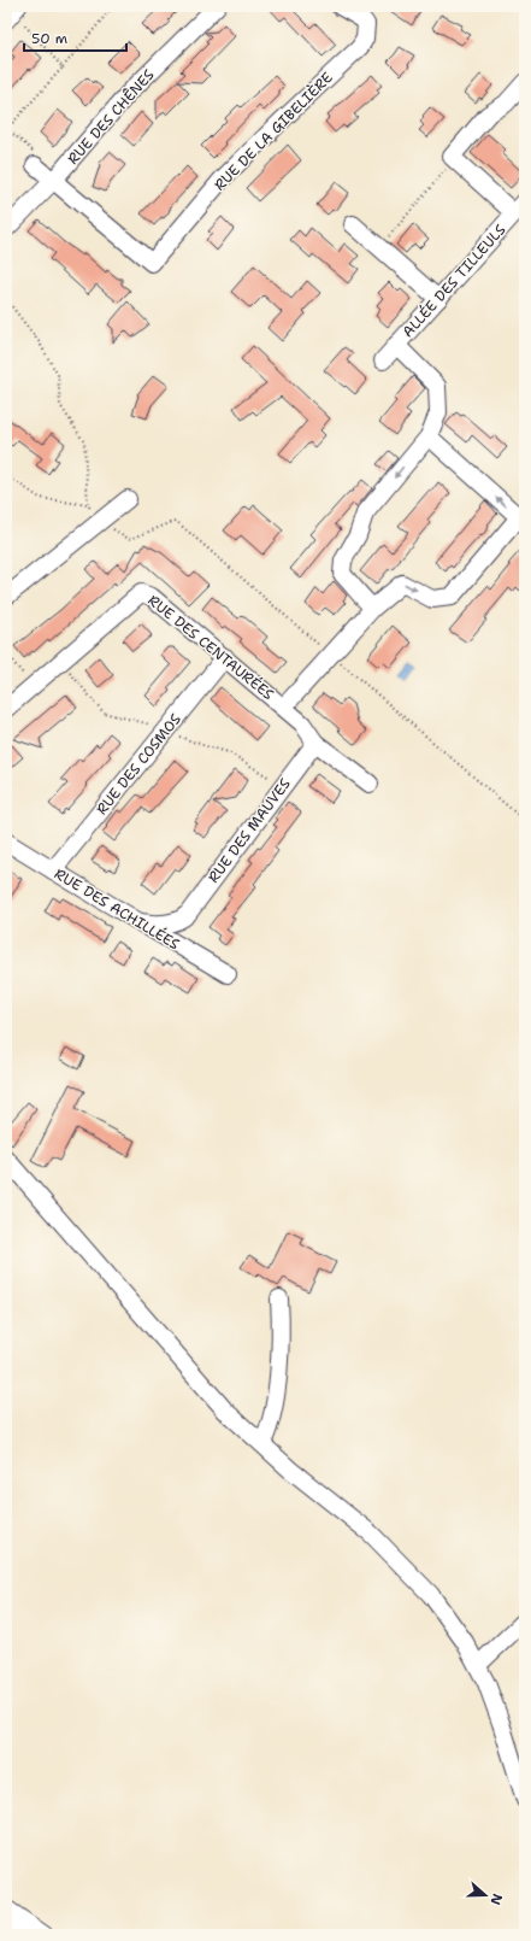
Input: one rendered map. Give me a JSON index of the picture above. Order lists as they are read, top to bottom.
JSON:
{
  "streets": {
    "street": [
      "RUE DES CHÊNES",
      "RUE DE LA GIBELIÈRE",
      "ALLÉE DES TILLEULS",
      "RUE DES CENTAURÉES",
      "RUE DES COSMOS",
      "RUE DES MAUVES",
      "RUE DES ACHILLÉES"
    ]
  },
  "crossings": [
    ["RUE DES CHÊNES", "RUE DE LA GIBELIÈRE"],
    ["RUE DES CENTAURÉES", "RUE DES COSMOS"],
    ["RUE DES CENTAURÉES", "RUE DES MAUVES"],
    ["RUE DES COSMOS", "RUE DES ACHILLÉES"]
  ],
  "scale_bar": "50 m",
  "north": "right"
}
